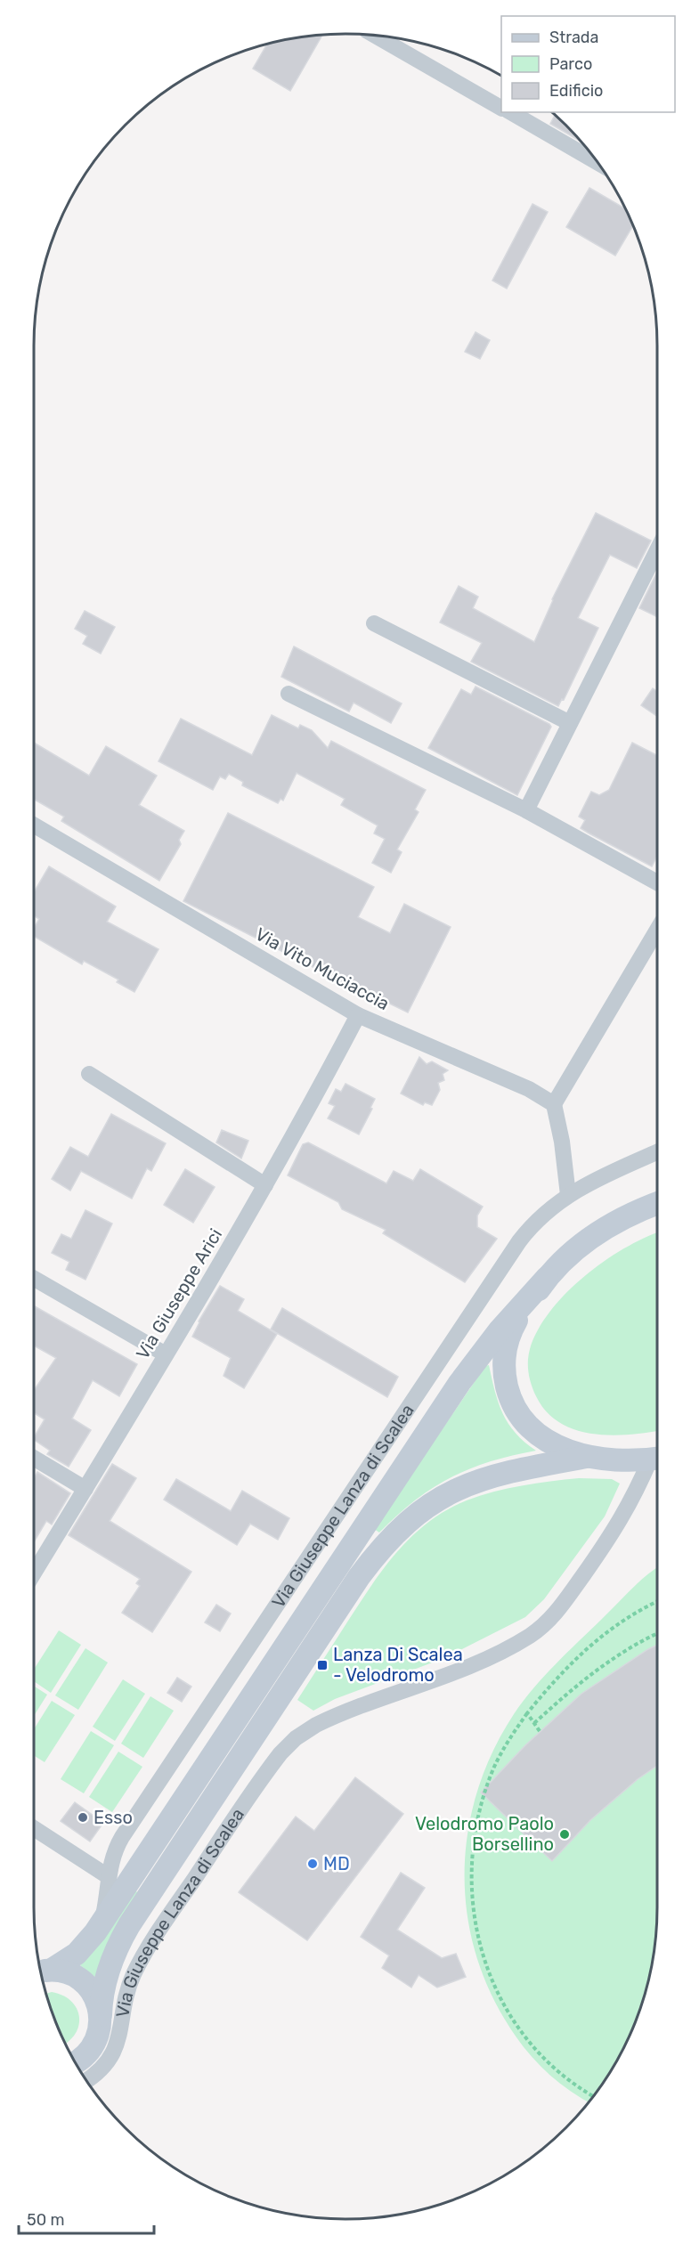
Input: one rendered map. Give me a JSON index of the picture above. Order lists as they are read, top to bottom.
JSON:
{
  "streets": {
    "street": ["Via Vito Muciaccia", "Via Giuseppe Arici", "Via Giuseppe Lanza di Scalea"]
  },
  "crossings": [
    ["Via Vito Muciaccia", "Via Giuseppe Arici"]
  ],
  "places": {
    "transit": ["Lanza Di Scalea - Velodromo"],
    "other": ["Esso", "Velodromo Paolo Borsellino", "MD"]
  },
  "legend": ["Strada", "Parco", "Edificio"],
  "scale_bar": "50 m"
}
